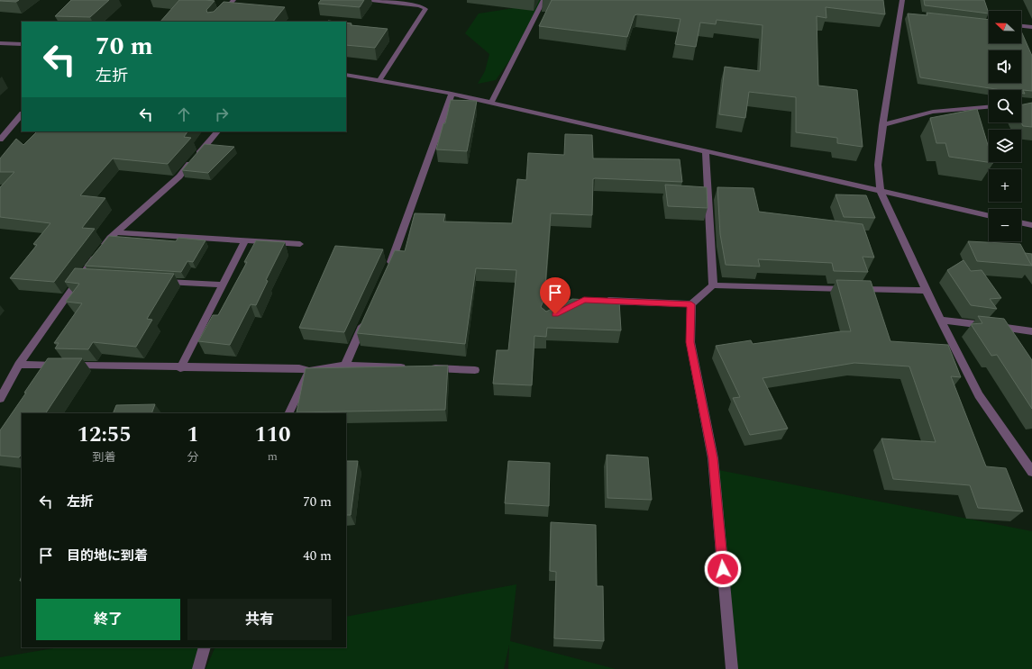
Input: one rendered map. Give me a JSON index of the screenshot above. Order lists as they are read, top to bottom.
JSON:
{
  "north": "left",
  "page": {
    "map_buttons": ["+", "−"],
    "turn": ["70 m", "左折"],
    "eta": [
      "12:55",
      "到着",
      "1",
      "分",
      "110",
      "m"
    ],
    "list": [
      {
        "name": "左折",
        "value": "70 m"
      },
      {
        "name": "目的地に到着",
        "value": "40 m"
      }
    ],
    "buttons": ["終了", "共有"]
  }
}
